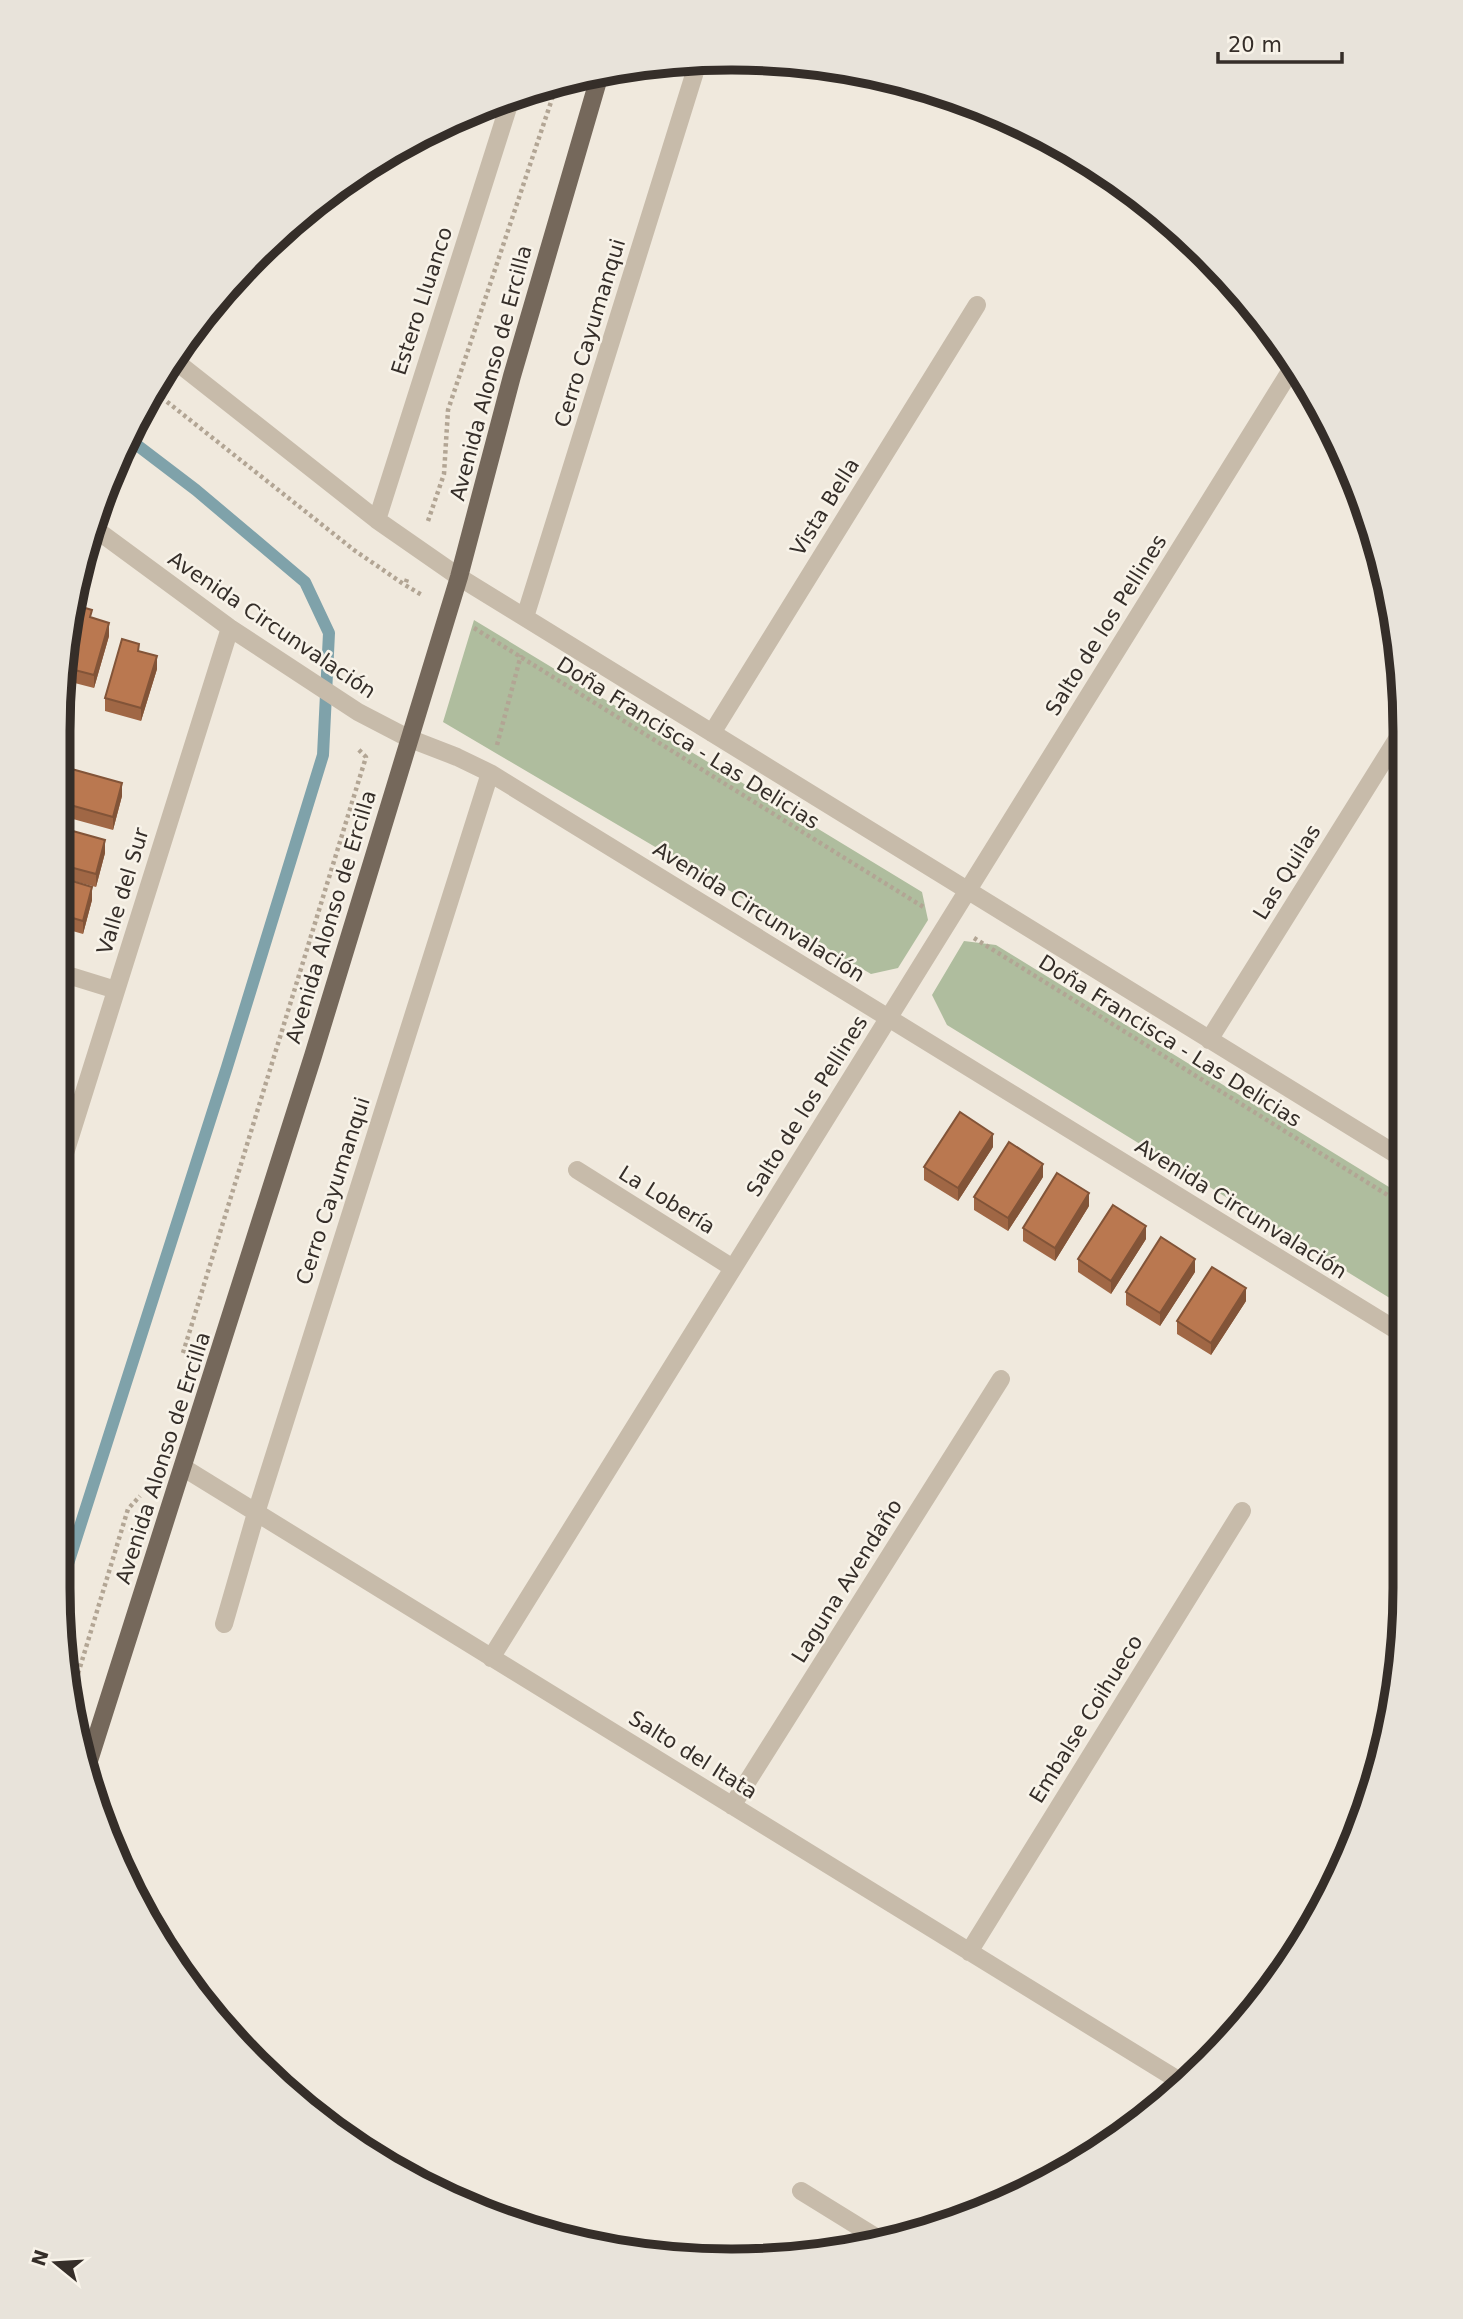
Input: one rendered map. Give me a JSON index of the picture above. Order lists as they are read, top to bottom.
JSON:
{
  "streets": {
    "main road": ["Avenida Alonso de Ercilla"],
    "street": [
      "Estero Lluanco",
      "Cerro Cayumanqui",
      "Vista Bella",
      "Avenida Circunvalación",
      "Salto de los Pellines",
      "Las Quilas",
      "Valle del Sur",
      "La Lobería",
      "Laguna Avendaño",
      "Embalse Coihueco",
      "Salto del Itata"
    ],
    "path": ["Doña Francisca - Las Delicias"]
  },
  "crossings": [
    ["Cerro Cayumanqui", "Avenida Circunvalación"],
    ["Cerro Cayumanqui", "Salto del Itata"],
    ["Avenida Alonso de Ercilla", "Avenida Circunvalación"],
    ["Avenida Alonso de Ercilla", "Doña Francisca - Las Delicias"],
    ["Avenida Alonso de Ercilla", "Salto del Itata"],
    ["Avenida Circunvalación", "Salto de los Pellines"],
    ["Avenida Circunvalación", "Valle del Sur"],
    ["Salto de los Pellines", "Doña Francisca - Las Delicias"],
    ["Salto de los Pellines", "La Lobería"],
    ["Salto de los Pellines", "Salto del Itata"],
    ["Laguna Avendaño", "Salto del Itata"],
    ["Embalse Coihueco", "Salto del Itata"]
  ],
  "scale_bar": "20 m",
  "north": "left"
}
